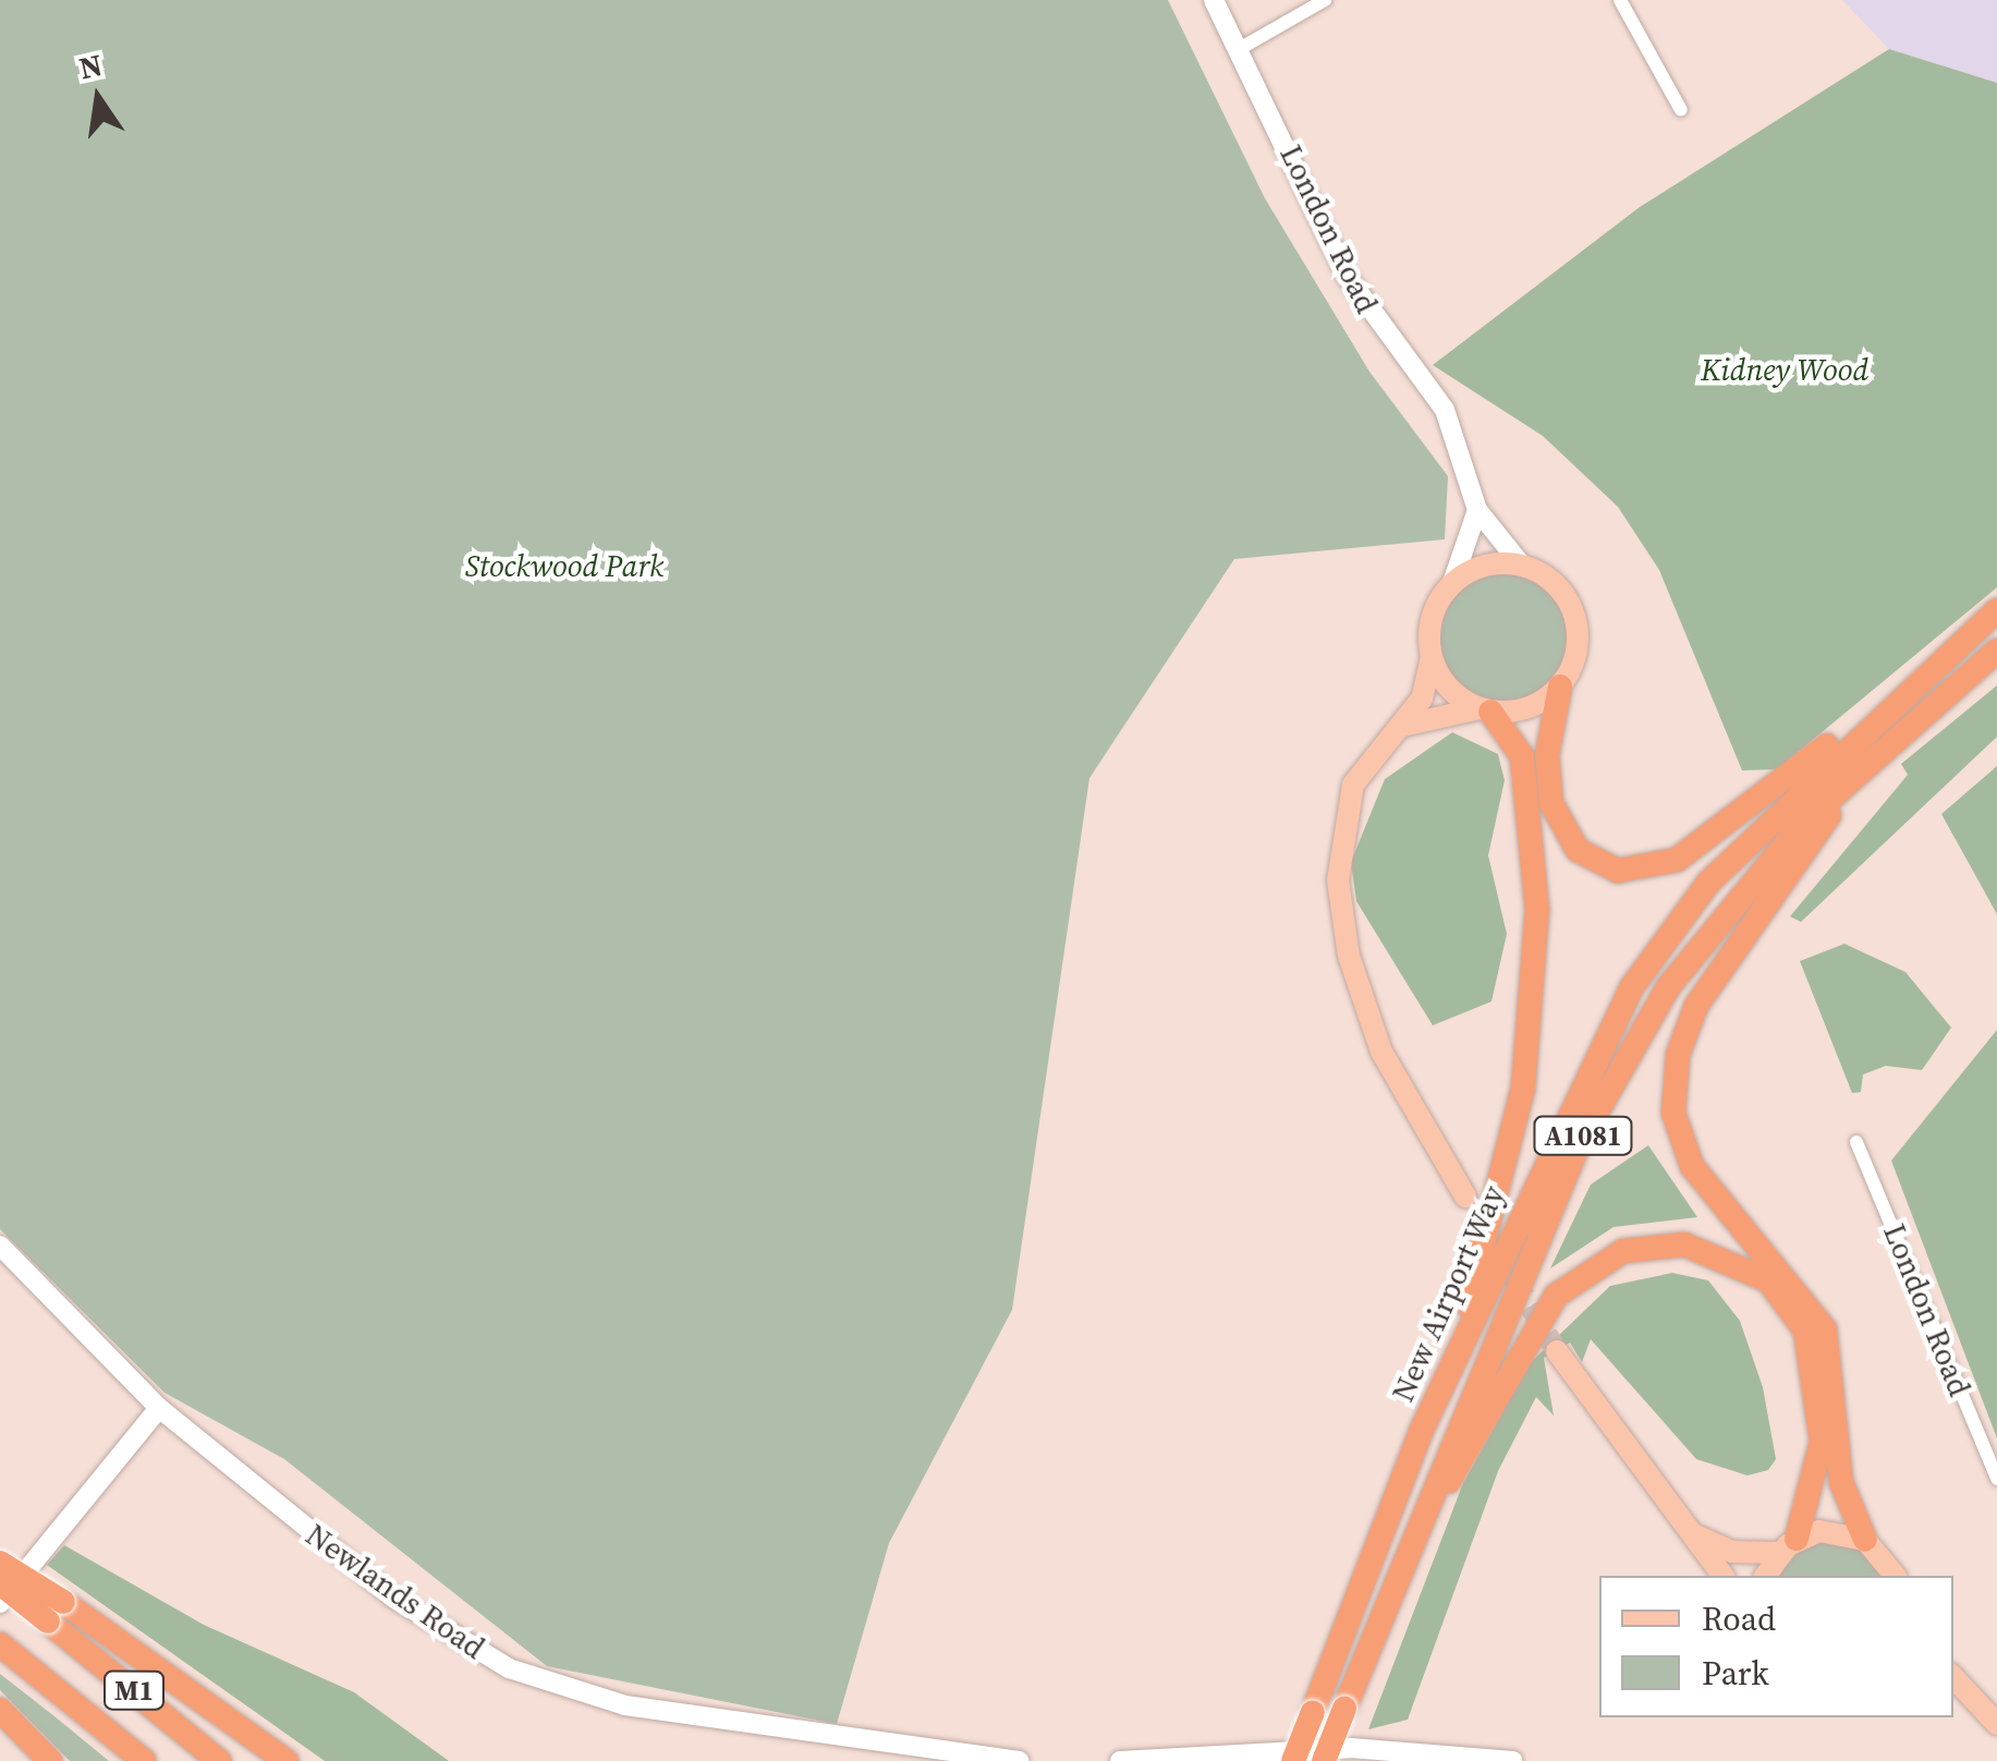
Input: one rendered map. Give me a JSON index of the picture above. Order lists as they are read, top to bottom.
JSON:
{
  "streets": {
    "highway": ["A1081", "New Airport Way", "M1"],
    "street": ["London Road", "Newlands Road"]
  },
  "crossings": [
    ["London Road", "A1081"],
    ["A1081", "New Airport Way"]
  ],
  "parks": ["Kidney Wood", "Stockwood Park"],
  "legend": ["Road", "Park"],
  "north": "top"
}
